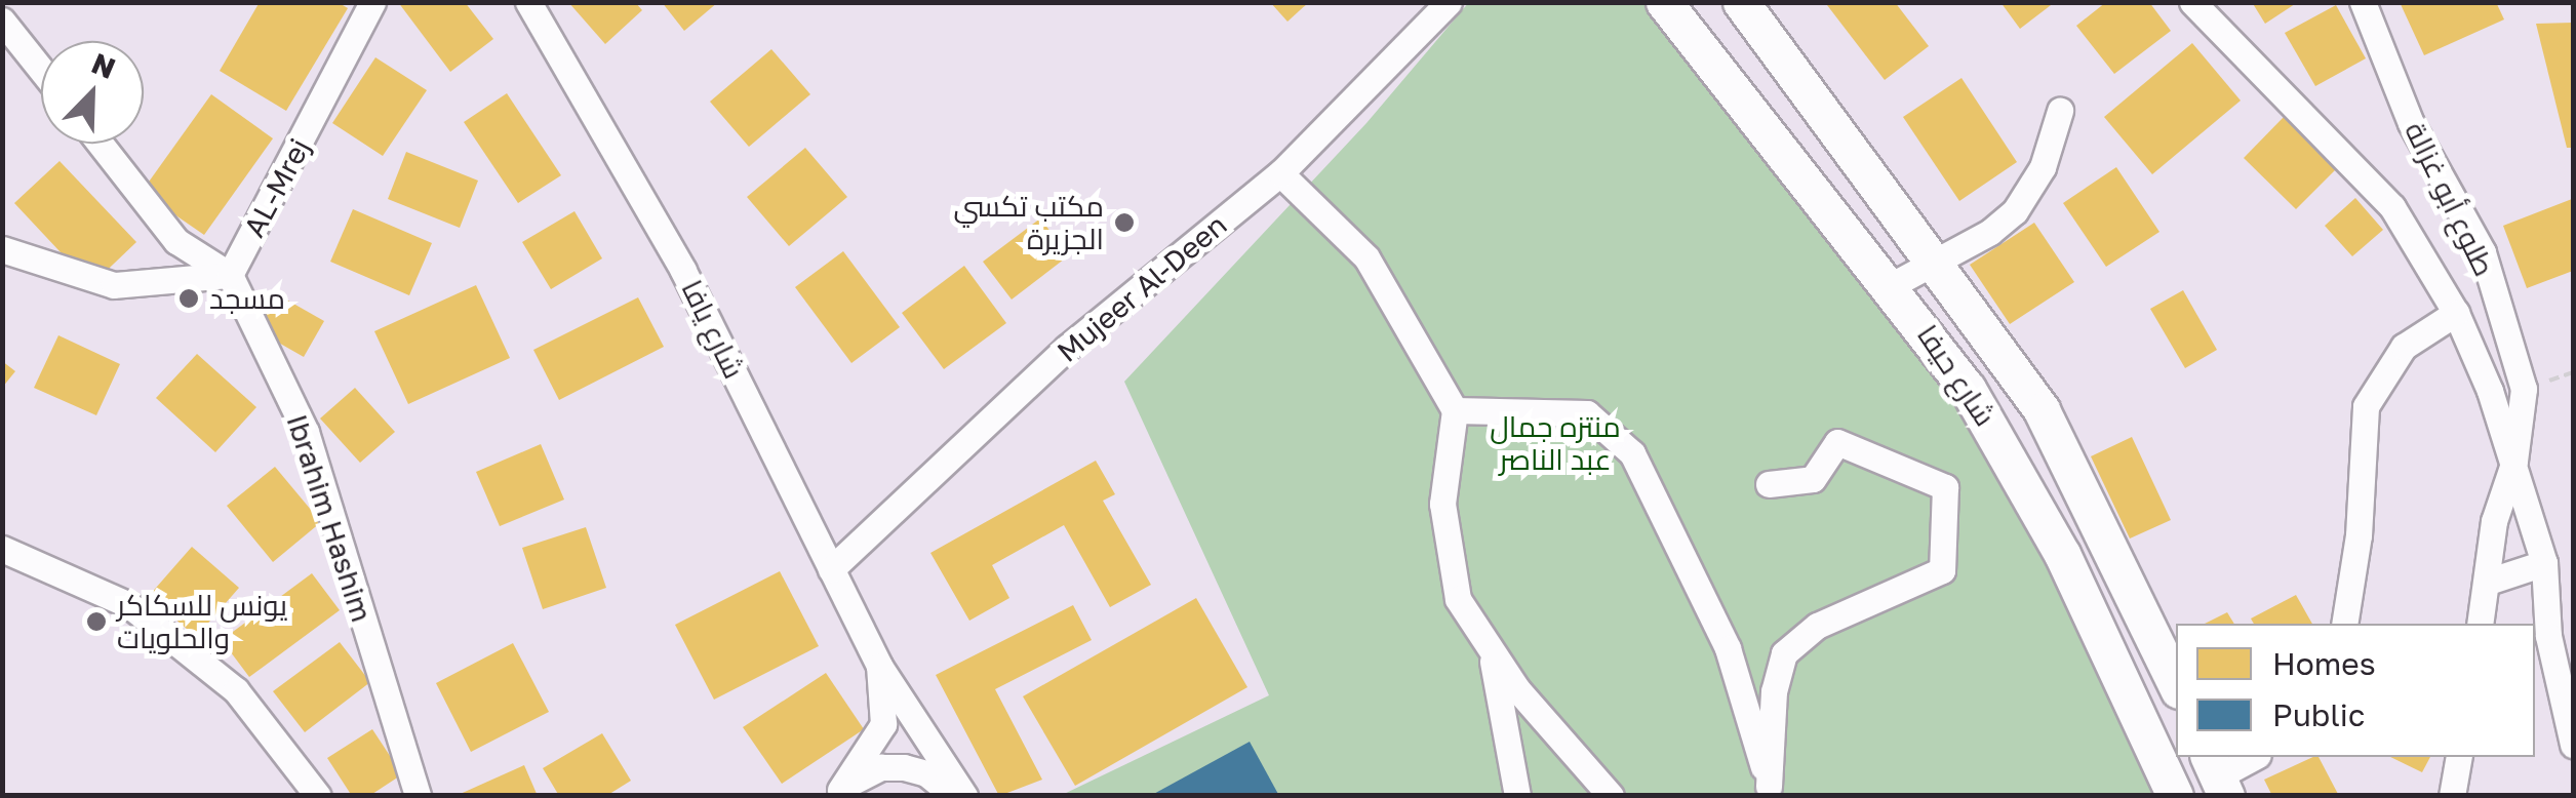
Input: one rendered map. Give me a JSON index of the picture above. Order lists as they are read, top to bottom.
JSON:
{
  "streets": {
    "main road": ["شارع حيفا"],
    "street": [
      "AL-Mrej",
      "طلوع أبو غزالة",
      "Mujeer Al-Deen",
      "شارع يافا",
      "Ibrahim Hashim"
    ]
  },
  "crossings": [
    ["AL-Mrej", "Ibrahim Hashim"],
    ["Mujeer Al-Deen", "شارع يافا"]
  ],
  "parks": ["منتزه جمال عبد الناصر"],
  "places": ["مكتب تكسي الجزيرة", "مسجد", "يونس للسكاكر والحلويات"],
  "legend": ["Homes", "Public"],
  "north": "top right"
}
